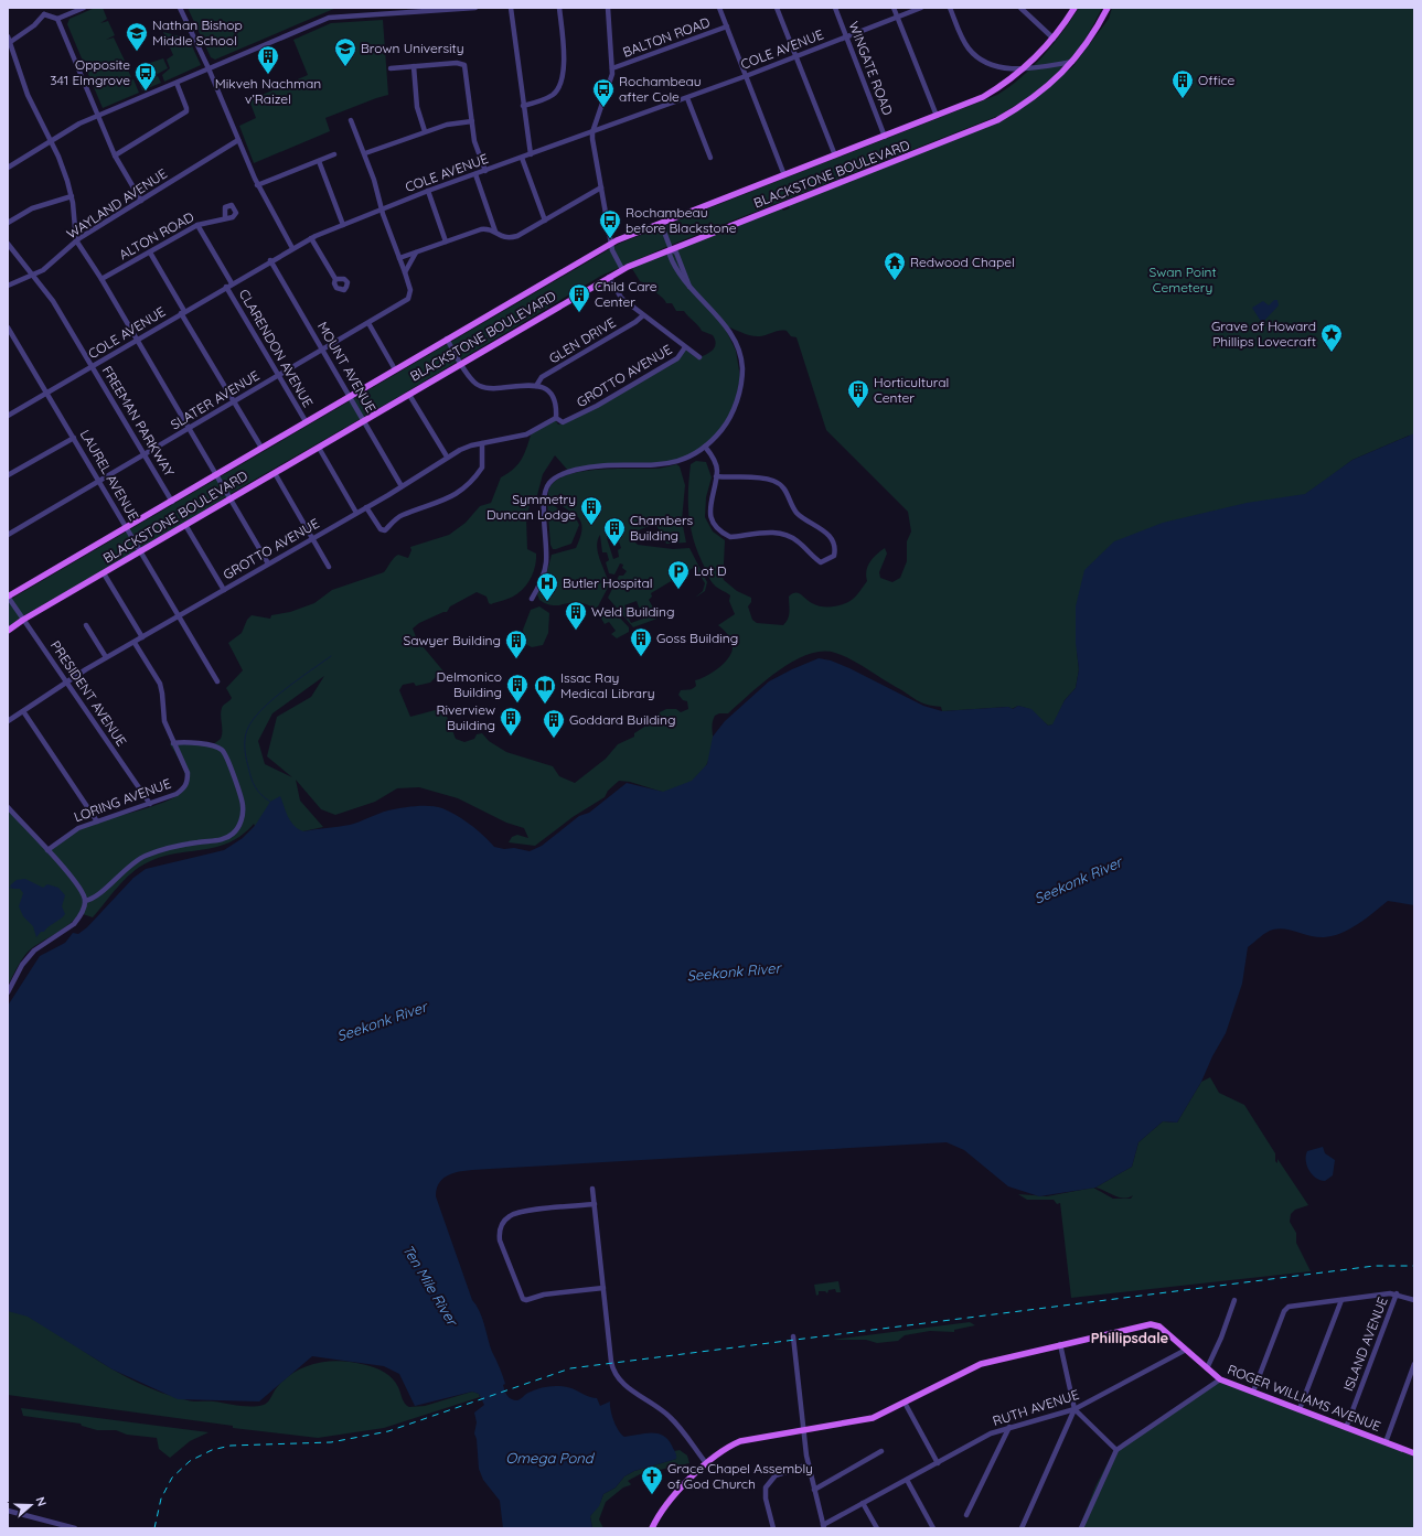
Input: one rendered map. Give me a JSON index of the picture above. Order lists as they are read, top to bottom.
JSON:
{
  "streets": {
    "main road": ["BLACKSTONE BOULEVARD", "ROGER WILLIAMS AVENUE"],
    "street": [
      "BALTON ROAD",
      "COLE AVENUE",
      "WINGATE ROAD",
      "WAYLAND AVENUE",
      "ALTON ROAD",
      "GLEN DRIVE",
      "CLARENDON AVENUE",
      "MOUNT AVENUE",
      "GROTTO AVENUE",
      "SLATER AVENUE",
      "FREEMAN PARKWAY",
      "LAUREL AVENUE",
      "PRESIDENT AVENUE",
      "LORING AVENUE",
      "ISLAND AVENUE",
      "RUTH AVENUE"
    ]
  },
  "crossings": [
    ["COLE AVENUE", "WINGATE ROAD"],
    ["COLE AVENUE", "CLARENDON AVENUE"],
    ["COLE AVENUE", "MOUNT AVENUE"],
    ["COLE AVENUE", "SLATER AVENUE"],
    ["COLE AVENUE", "FREEMAN PARKWAY"],
    ["COLE AVENUE", "LAUREL AVENUE"],
    ["WINGATE ROAD", "BLACKSTONE BOULEVARD"],
    ["BLACKSTONE BOULEVARD", "CLARENDON AVENUE"],
    ["BLACKSTONE BOULEVARD", "MOUNT AVENUE"],
    ["BLACKSTONE BOULEVARD", "FREEMAN PARKWAY"],
    ["BLACKSTONE BOULEVARD", "LAUREL AVENUE"],
    ["BLACKSTONE BOULEVARD", "PRESIDENT AVENUE"],
    ["WAYLAND AVENUE", "FREEMAN PARKWAY"],
    ["ALTON ROAD", "CLARENDON AVENUE"],
    ["CLARENDON AVENUE", "SLATER AVENUE"],
    ["MOUNT AVENUE", "GROTTO AVENUE"],
    ["MOUNT AVENUE", "SLATER AVENUE"],
    ["GROTTO AVENUE", "LAUREL AVENUE"],
    ["GROTTO AVENUE", "PRESIDENT AVENUE"],
    ["GROTTO AVENUE", "LORING AVENUE"],
    ["SLATER AVENUE", "FREEMAN PARKWAY"],
    ["SLATER AVENUE", "LAUREL AVENUE"],
    ["PRESIDENT AVENUE", "LORING AVENUE"],
    ["ISLAND AVENUE", "ROGER WILLIAMS AVENUE"],
    ["ROGER WILLIAMS AVENUE", "RUTH AVENUE"]
  ],
  "districts": ["Phillipsdale"],
  "water": ["Seekonk River", "Ten Mile River", "Omega Pond"],
  "parks": ["Swan Point Cemetery"],
  "places": {
    "school or university": ["Nathan Bishop Middle School", "Brown University"],
    "building": [
      "Mikveh Nachman v’Raizel",
      "Office",
      "Child Care Center",
      "Horticultural Center",
      "Symmetry Duncan Lodge",
      "Chambers Building",
      "Weld Building",
      "Goss Building",
      "Sawyer Building",
      "Delmonico Building",
      "Riverview Building",
      "Goddard Building"
    ],
    "bus stop": ["Opposite 341 Elmgrove", "Rochambeau after Cole", "Rochambeau before Blackstone"],
    "temple": ["Redwood Chapel"],
    "place": ["Grave of Howard Phillips Lovecraft"],
    "parking": ["Lot D"],
    "hospital": ["Butler Hospital"],
    "library": ["Issac Ray Medical Library"],
    "church": ["Grace Chapel Assembly of God Church"]
  },
  "north": "right"
}
